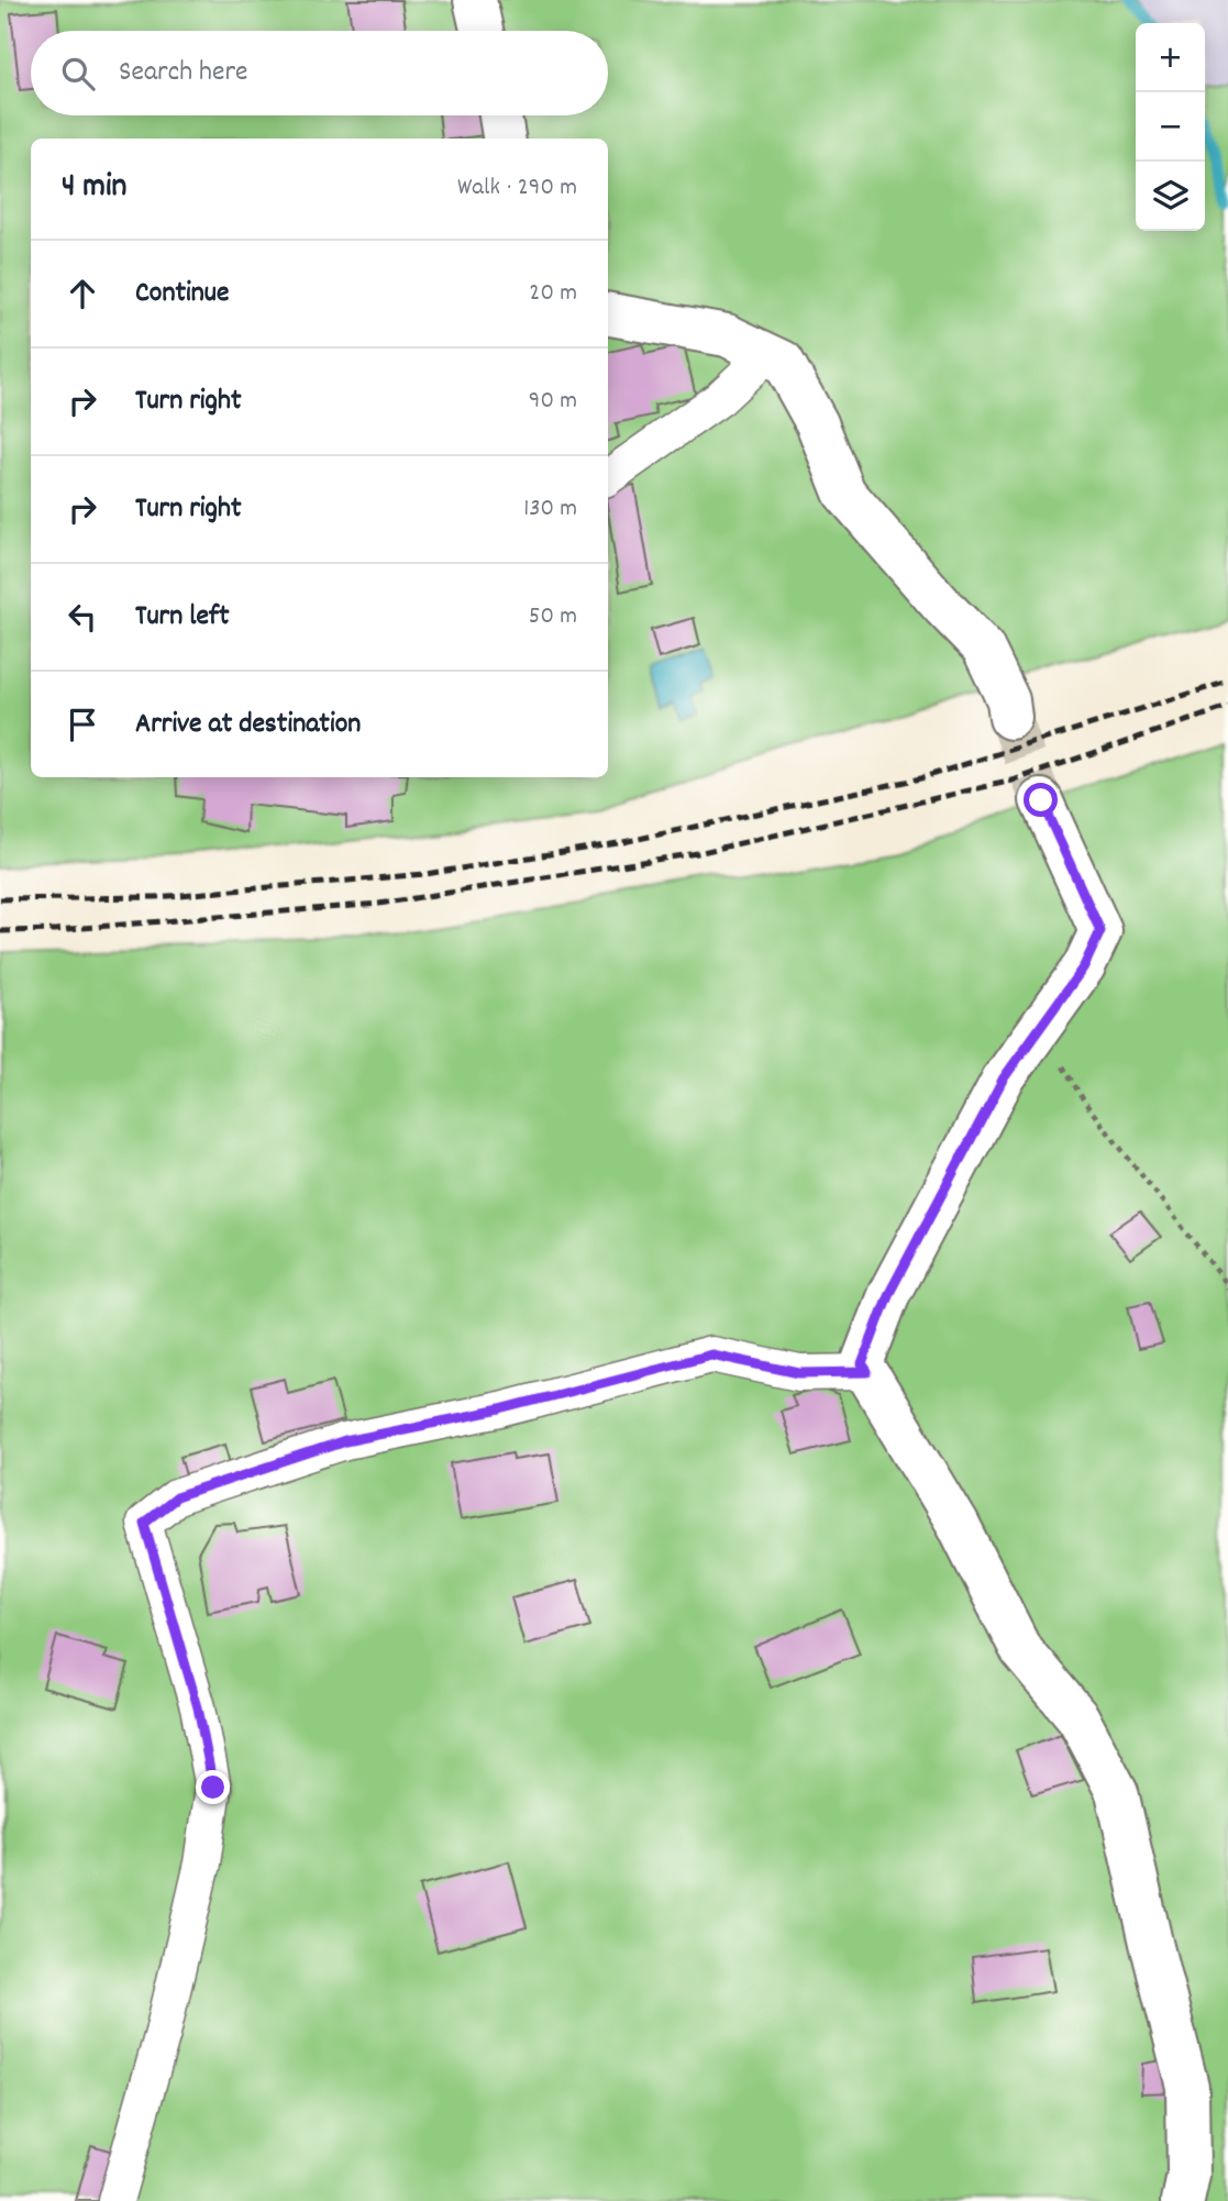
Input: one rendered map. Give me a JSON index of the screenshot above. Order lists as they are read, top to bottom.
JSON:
{
  "page": {
    "map_buttons": ["+", "−"],
    "search": "Search here",
    "heading": ["4 min", "Walk · 290 m"],
    "list": [
      ["Continue", "20 m"],
      ["Turn right", "90 m"],
      ["Turn right", "130 m"],
      ["Turn left", "50 m"],
      "Arrive at destination"
    ]
  }
}
